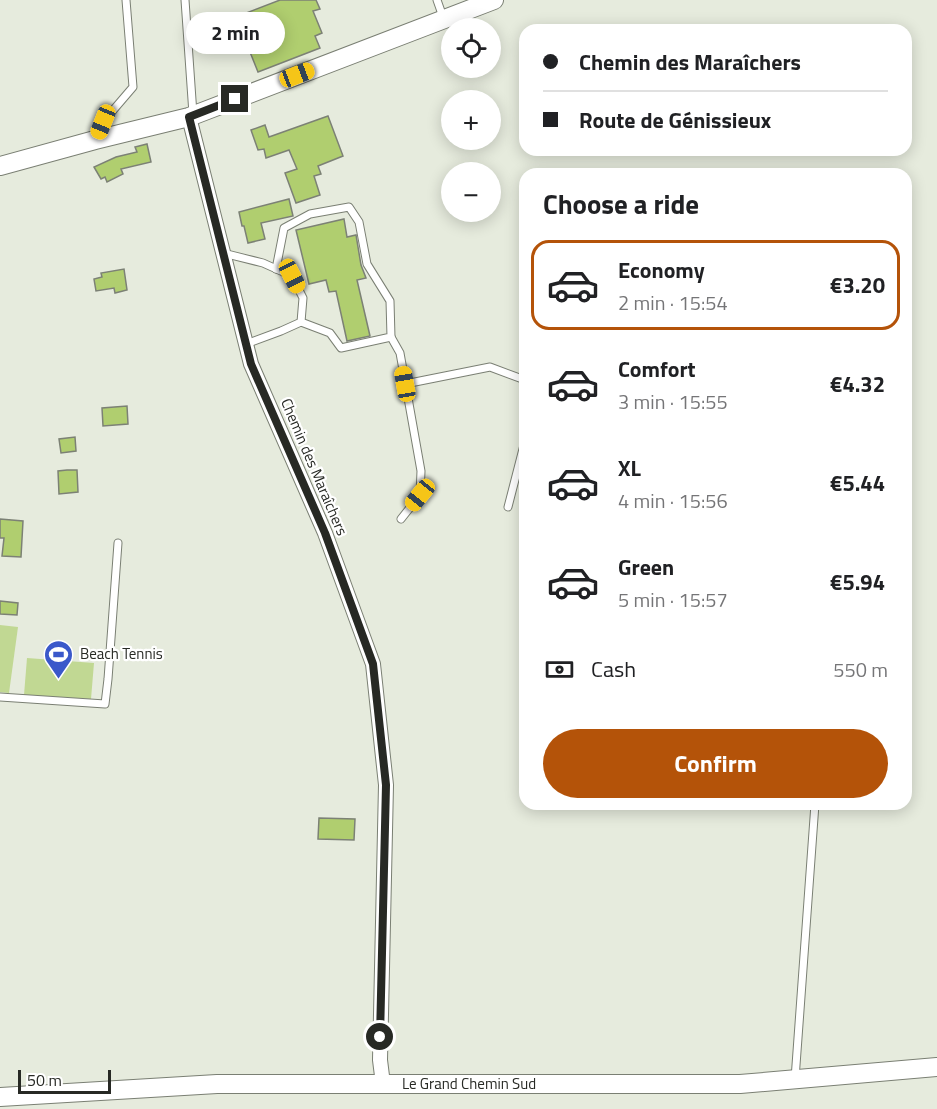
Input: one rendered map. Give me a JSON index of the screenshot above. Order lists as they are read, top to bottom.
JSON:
{
  "streets": {
    "street": ["Chemin des Maraîchers", "Le Grand Chemin Sud"]
  },
  "crossings": [
    ["Chemin des Maraîchers", "Le Grand Chemin Sud"]
  ],
  "places": {
    "sports": ["Beach Tennis"]
  },
  "scale_bar": "50 m",
  "page": {
    "bubble": "2 min",
    "map_buttons": ["+", "−"],
    "banner": ["Chemin des Maraîchers", "Route de Génissieux"],
    "heading": "Choose a ride",
    "list": [
      {
        "name": "Economy",
        "note": "2 min · 15:54",
        "value": "€3.20"
      },
      {
        "name": "Comfort",
        "note": "3 min · 15:55",
        "value": "€4.32"
      },
      {
        "name": "XL",
        "note": "4 min · 15:56",
        "value": "€5.44"
      },
      {
        "name": "Green",
        "note": "5 min · 15:57",
        "value": "€5.94"
      }
    ],
    "pay": ["Cash", "550 m"],
    "buttons": "Confirm",
    "scale": "50 m"
  }
}
